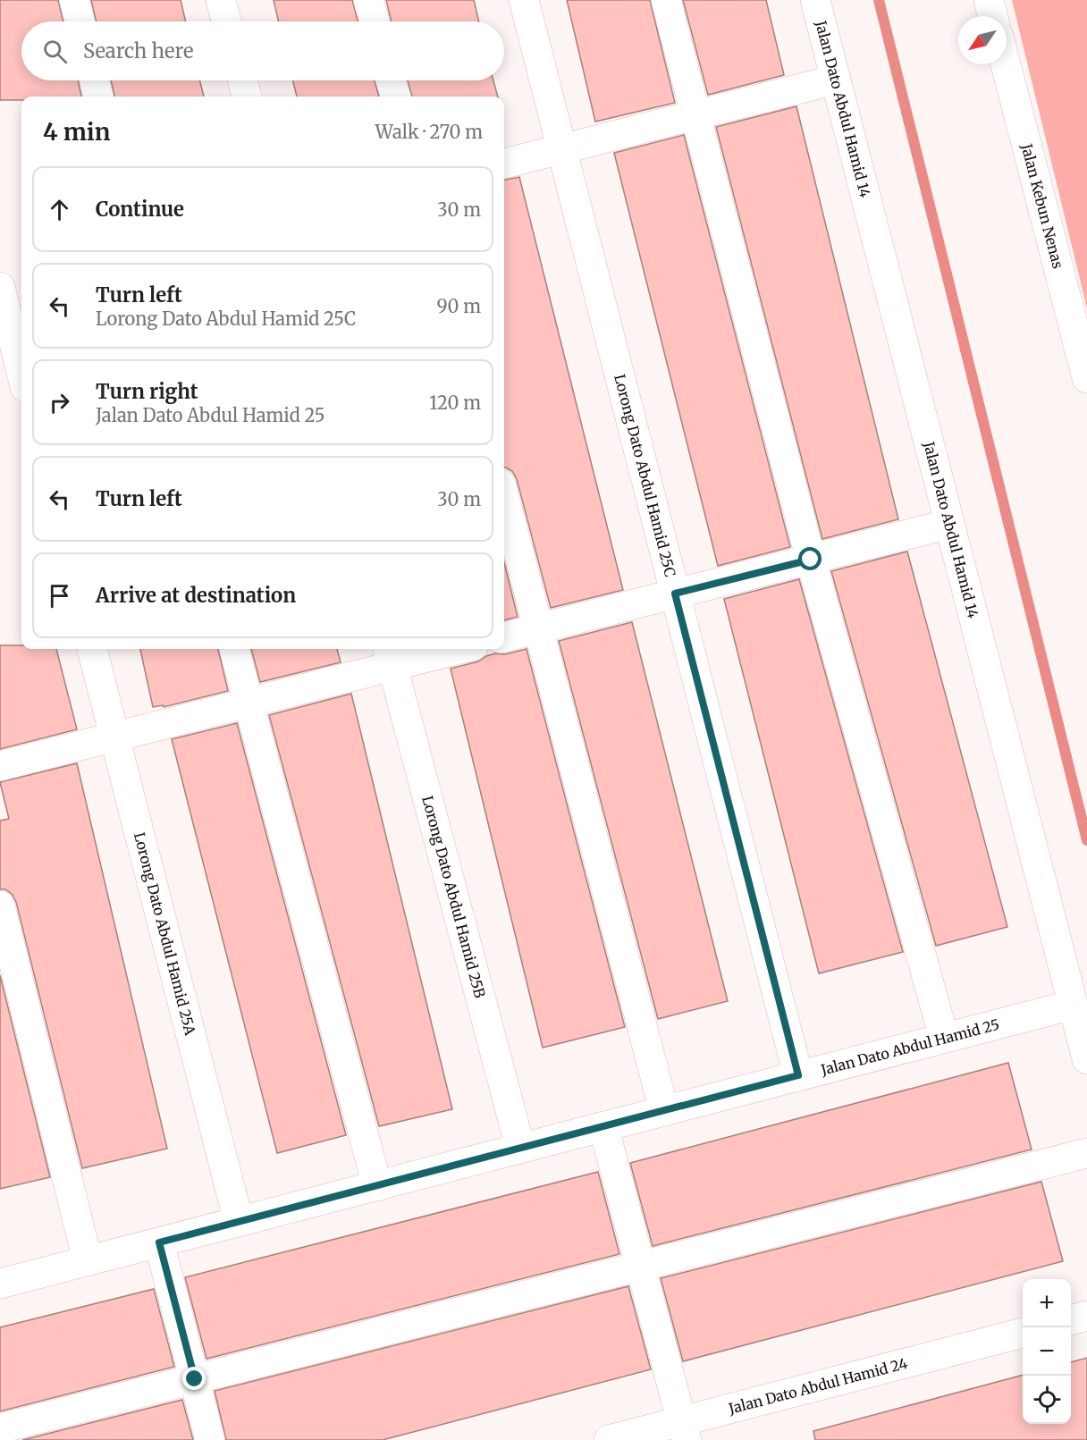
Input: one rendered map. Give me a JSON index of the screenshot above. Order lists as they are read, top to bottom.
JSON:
{
  "streets": {
    "street": [
      "Jalan Dato Abdul Hamid 14",
      "Jalan Kebun Nenas",
      "Lorong Dato Abdul Hamid 25C",
      "Lorong Dato Abdul Hamid 25B",
      "Lorong Dato Abdul Hamid 25A",
      "Jalan Dato Abdul Hamid 25",
      "Jalan Dato Abdul Hamid 24"
    ]
  },
  "crossings": [
    ["Jalan Dato Abdul Hamid 14", "Jalan Dato Abdul Hamid 25"],
    ["Lorong Dato Abdul Hamid 25C", "Jalan Dato Abdul Hamid 25"],
    ["Lorong Dato Abdul Hamid 25B", "Jalan Dato Abdul Hamid 25"],
    ["Lorong Dato Abdul Hamid 25A", "Jalan Dato Abdul Hamid 25"]
  ],
  "north": "bottom left",
  "page": {
    "search": "Search here",
    "heading": ["4 min", "Walk · 270 m"],
    "list": [
      ["Continue", "30 m"],
      ["Turn left", "Lorong Dato Abdul Hamid 25C", "90 m"],
      ["Turn right", "Jalan Dato Abdul Hamid 25", "120 m"],
      ["Turn left", "30 m"],
      "Arrive at destination"
    ],
    "map_buttons": ["+", "−"]
  }
}
